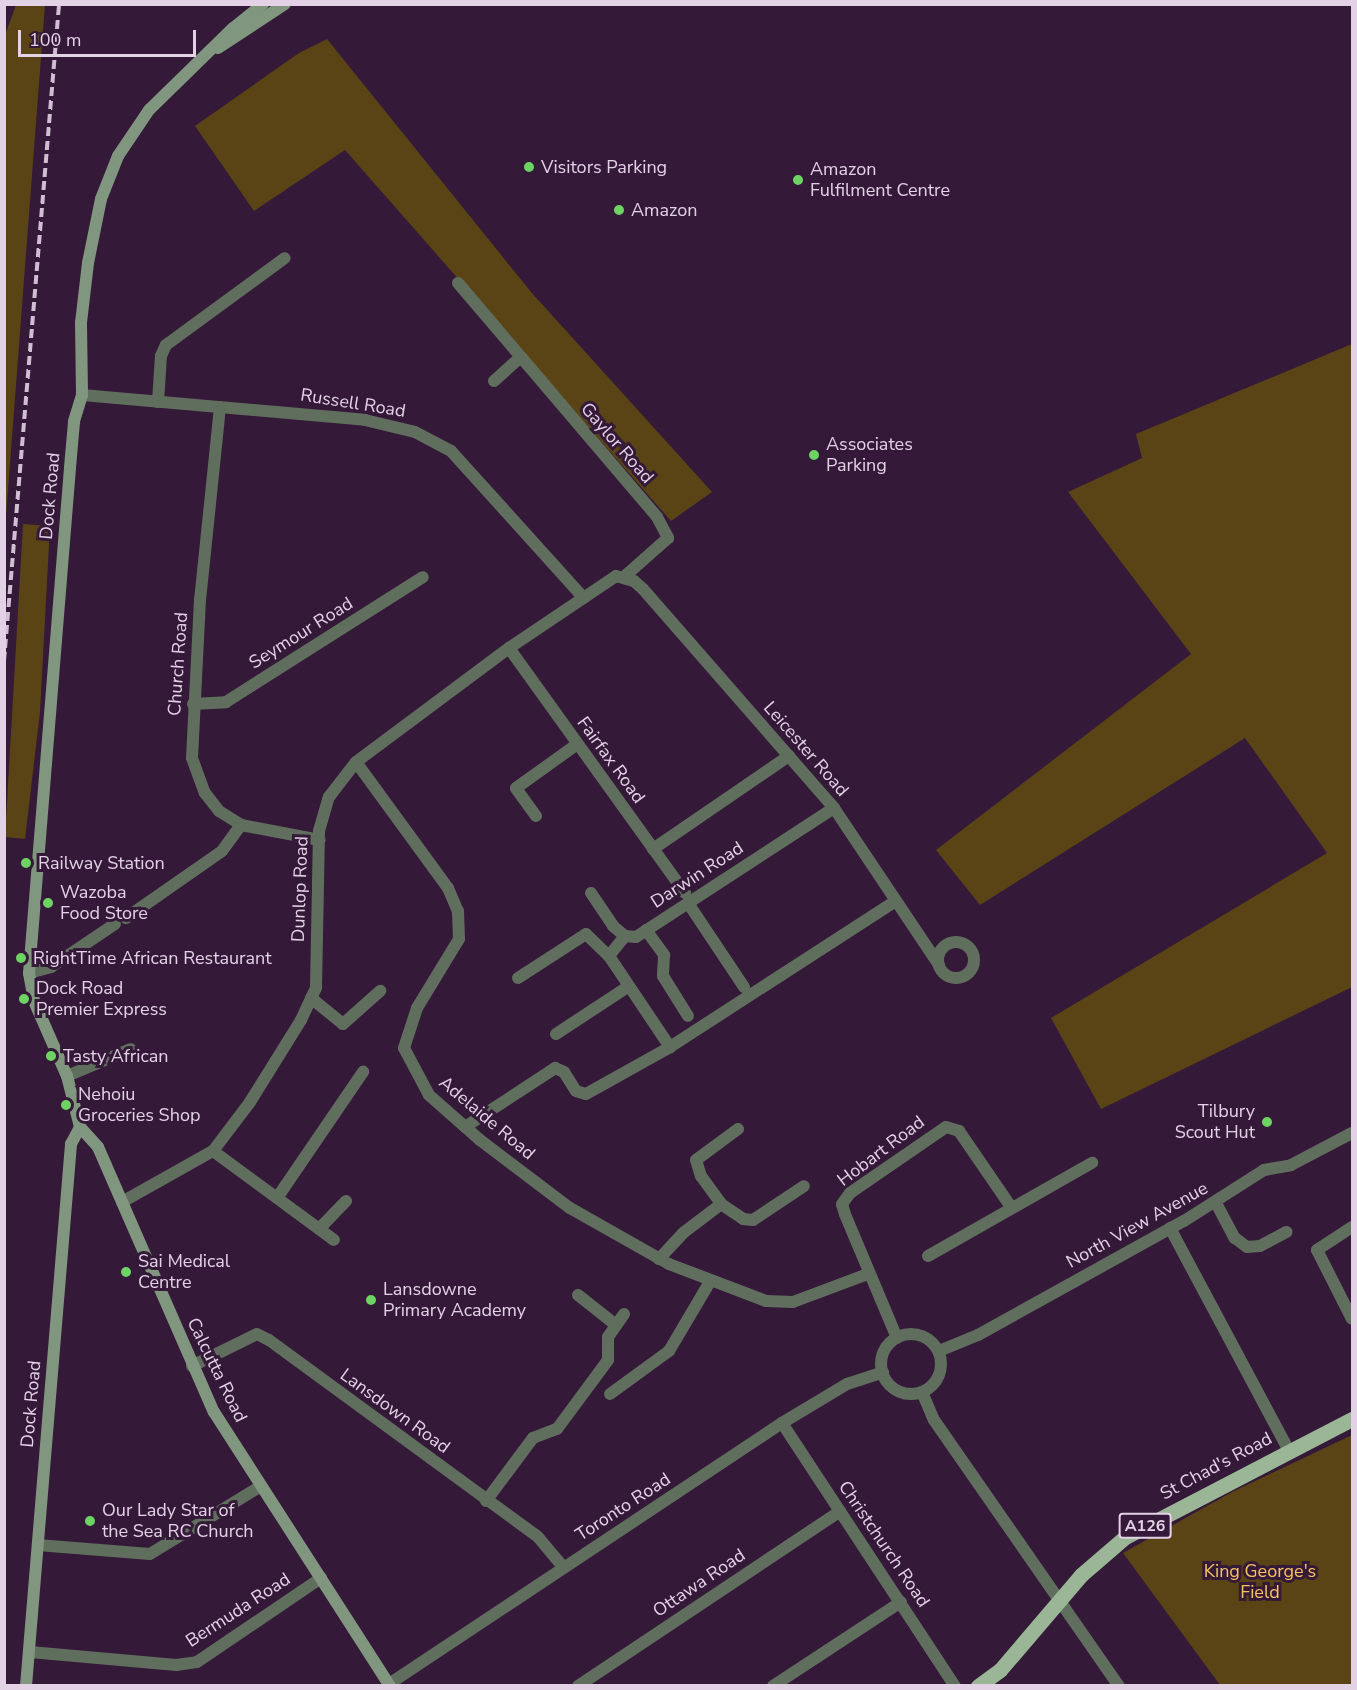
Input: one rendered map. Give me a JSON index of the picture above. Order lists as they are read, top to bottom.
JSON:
{
  "streets": {
    "main road": ["St Chad's Road", "A126"],
    "street": [
      "Russell Road",
      "Gaylor Road",
      "Dock Road",
      "Seymour Road",
      "Church Road",
      "Leicester Road",
      "Fairfax Road",
      "Darwin Road",
      "Dunlop Road",
      "Adelaide Road",
      "Hobart Road",
      "North View Avenue",
      "Calcutta Road",
      "Lansdown Road",
      "Toronto Road",
      "Christchurch Road",
      "Ottawa Road",
      "Bermuda Road"
    ]
  },
  "crossings": [
    ["Russell Road", "Dock Road"],
    ["Russell Road", "Church Road"],
    ["Russell Road", "Dunlop Road"],
    ["Gaylor Road", "Leicester Road"],
    ["Gaylor Road", "Dunlop Road"],
    ["Dock Road", "Calcutta Road"],
    ["Dock Road", "Bermuda Road"],
    ["Seymour Road", "Church Road"],
    ["Church Road", "Dunlop Road"],
    ["Leicester Road", "Darwin Road"],
    ["Leicester Road", "Dunlop Road"],
    ["Fairfax Road", "Darwin Road"],
    ["Fairfax Road", "Dunlop Road"],
    ["Dunlop Road", "Adelaide Road"],
    ["Dunlop Road", "Calcutta Road"],
    ["Adelaide Road", "Hobart Road"],
    ["Hobart Road", "North View Avenue"],
    ["Hobart Road", "Toronto Road"],
    ["North View Avenue", "Toronto Road"],
    ["Calcutta Road", "Lansdown Road"],
    ["Calcutta Road", "Toronto Road"],
    ["Calcutta Road", "Bermuda Road"],
    ["Lansdown Road", "Toronto Road"],
    ["Toronto Road", "Christchurch Road"],
    ["Christchurch Road", "Ottawa Road"]
  ],
  "parks": ["King George's Field"],
  "places": [
    "Visitors Parking",
    "Amazon Fulfilment Centre",
    "Amazon",
    "Associates Parking",
    "Railway Station",
    "Wazoba Food Store",
    "RightTime African Restaurant",
    "Dock Road Premier Express",
    "Tasty African",
    "Nehoiu Groceries Shop",
    "Tilbury Scout Hut",
    "Sai Medical Centre",
    "Lansdowne Primary Academy",
    "Our Lady Star of the Sea RC Church"
  ],
  "scale_bar": "100 m"
}
